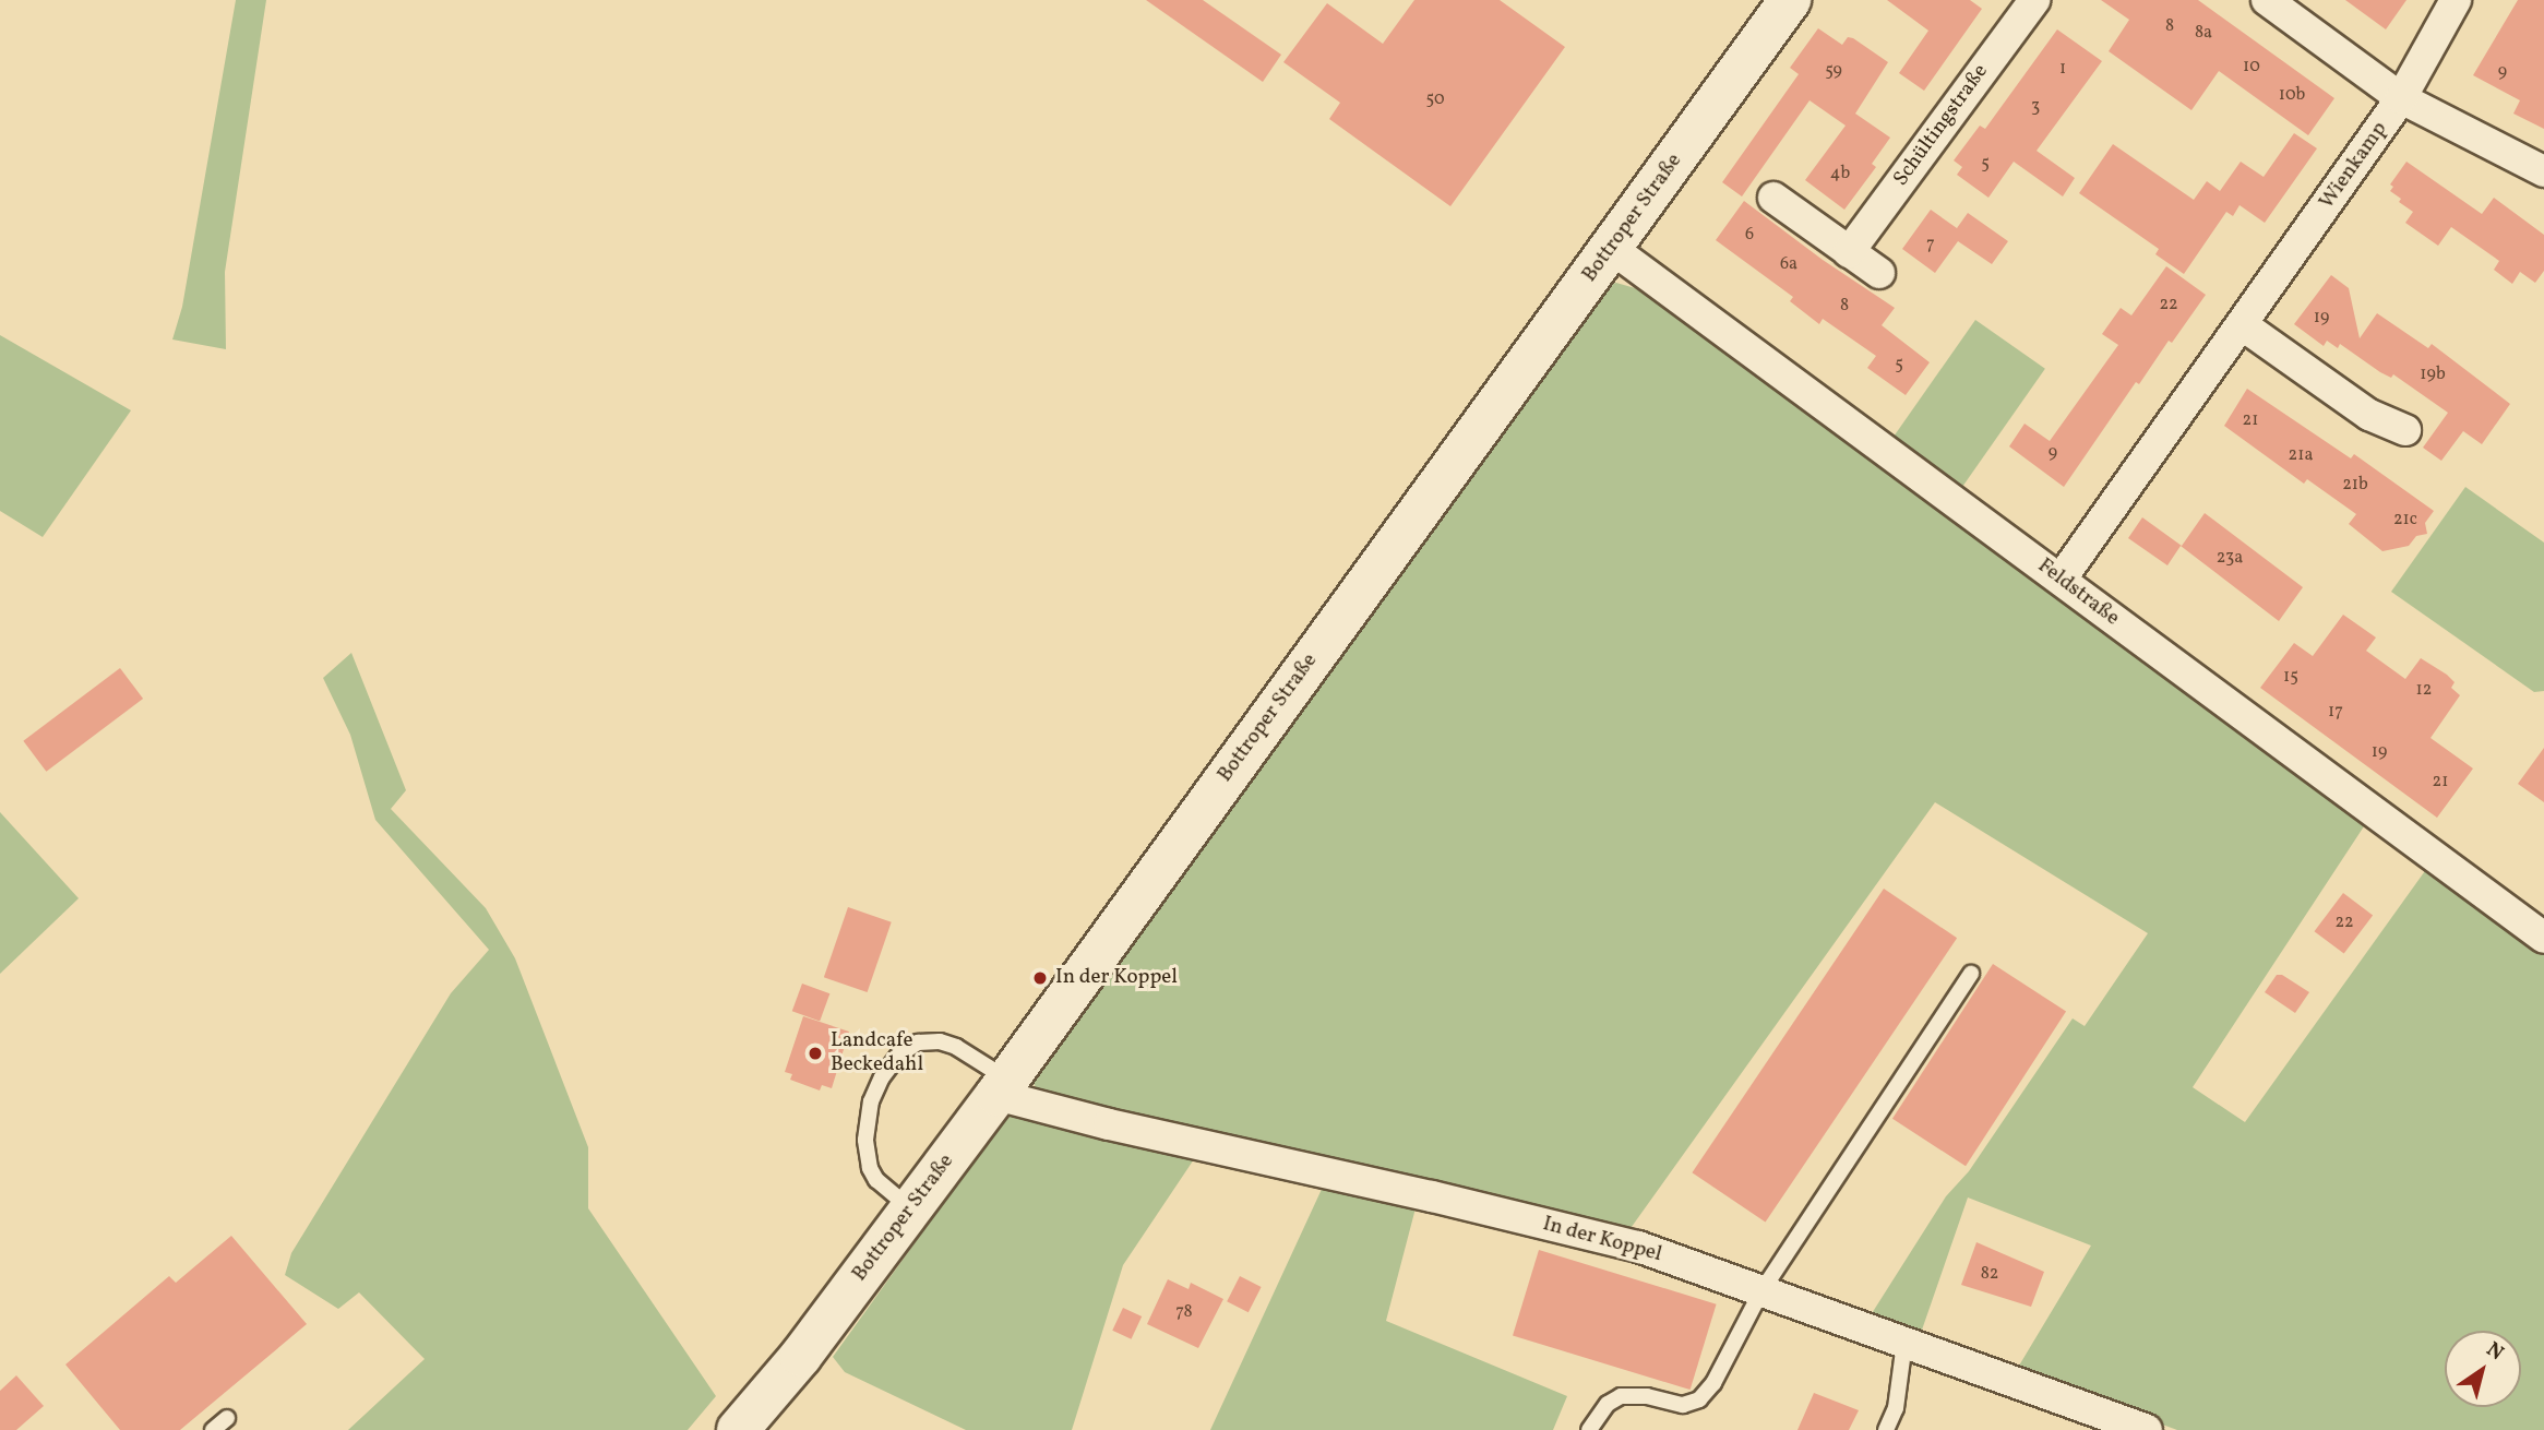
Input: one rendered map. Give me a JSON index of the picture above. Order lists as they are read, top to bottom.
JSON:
{
  "streets": {
    "main road": ["Bottroper Straße"],
    "street": [
      "Schültingstraße",
      "Wienkamp",
      "Feldstraße",
      "In der Koppel"
    ]
  },
  "crossings": [
    ["Wienkamp", "Feldstraße"],
    ["Bottroper Straße", "Feldstraße"],
    ["Bottroper Straße", "In der Koppel"]
  ],
  "places": ["In der Koppel", "Landcafe Beckedahl"],
  "house_numbers": [
    "8",
    "8a",
    "10",
    "1",
    "59",
    "9",
    "10b",
    "50",
    "3",
    "5",
    "4b",
    "6",
    "7",
    "6a",
    "22",
    "8",
    "19",
    "5",
    "19b",
    "21",
    "9",
    "21a",
    "21b",
    "21c",
    "23a",
    "15",
    "12",
    "17",
    "19",
    "21",
    "22",
    "82",
    "78"
  ],
  "north": "top right"
}
